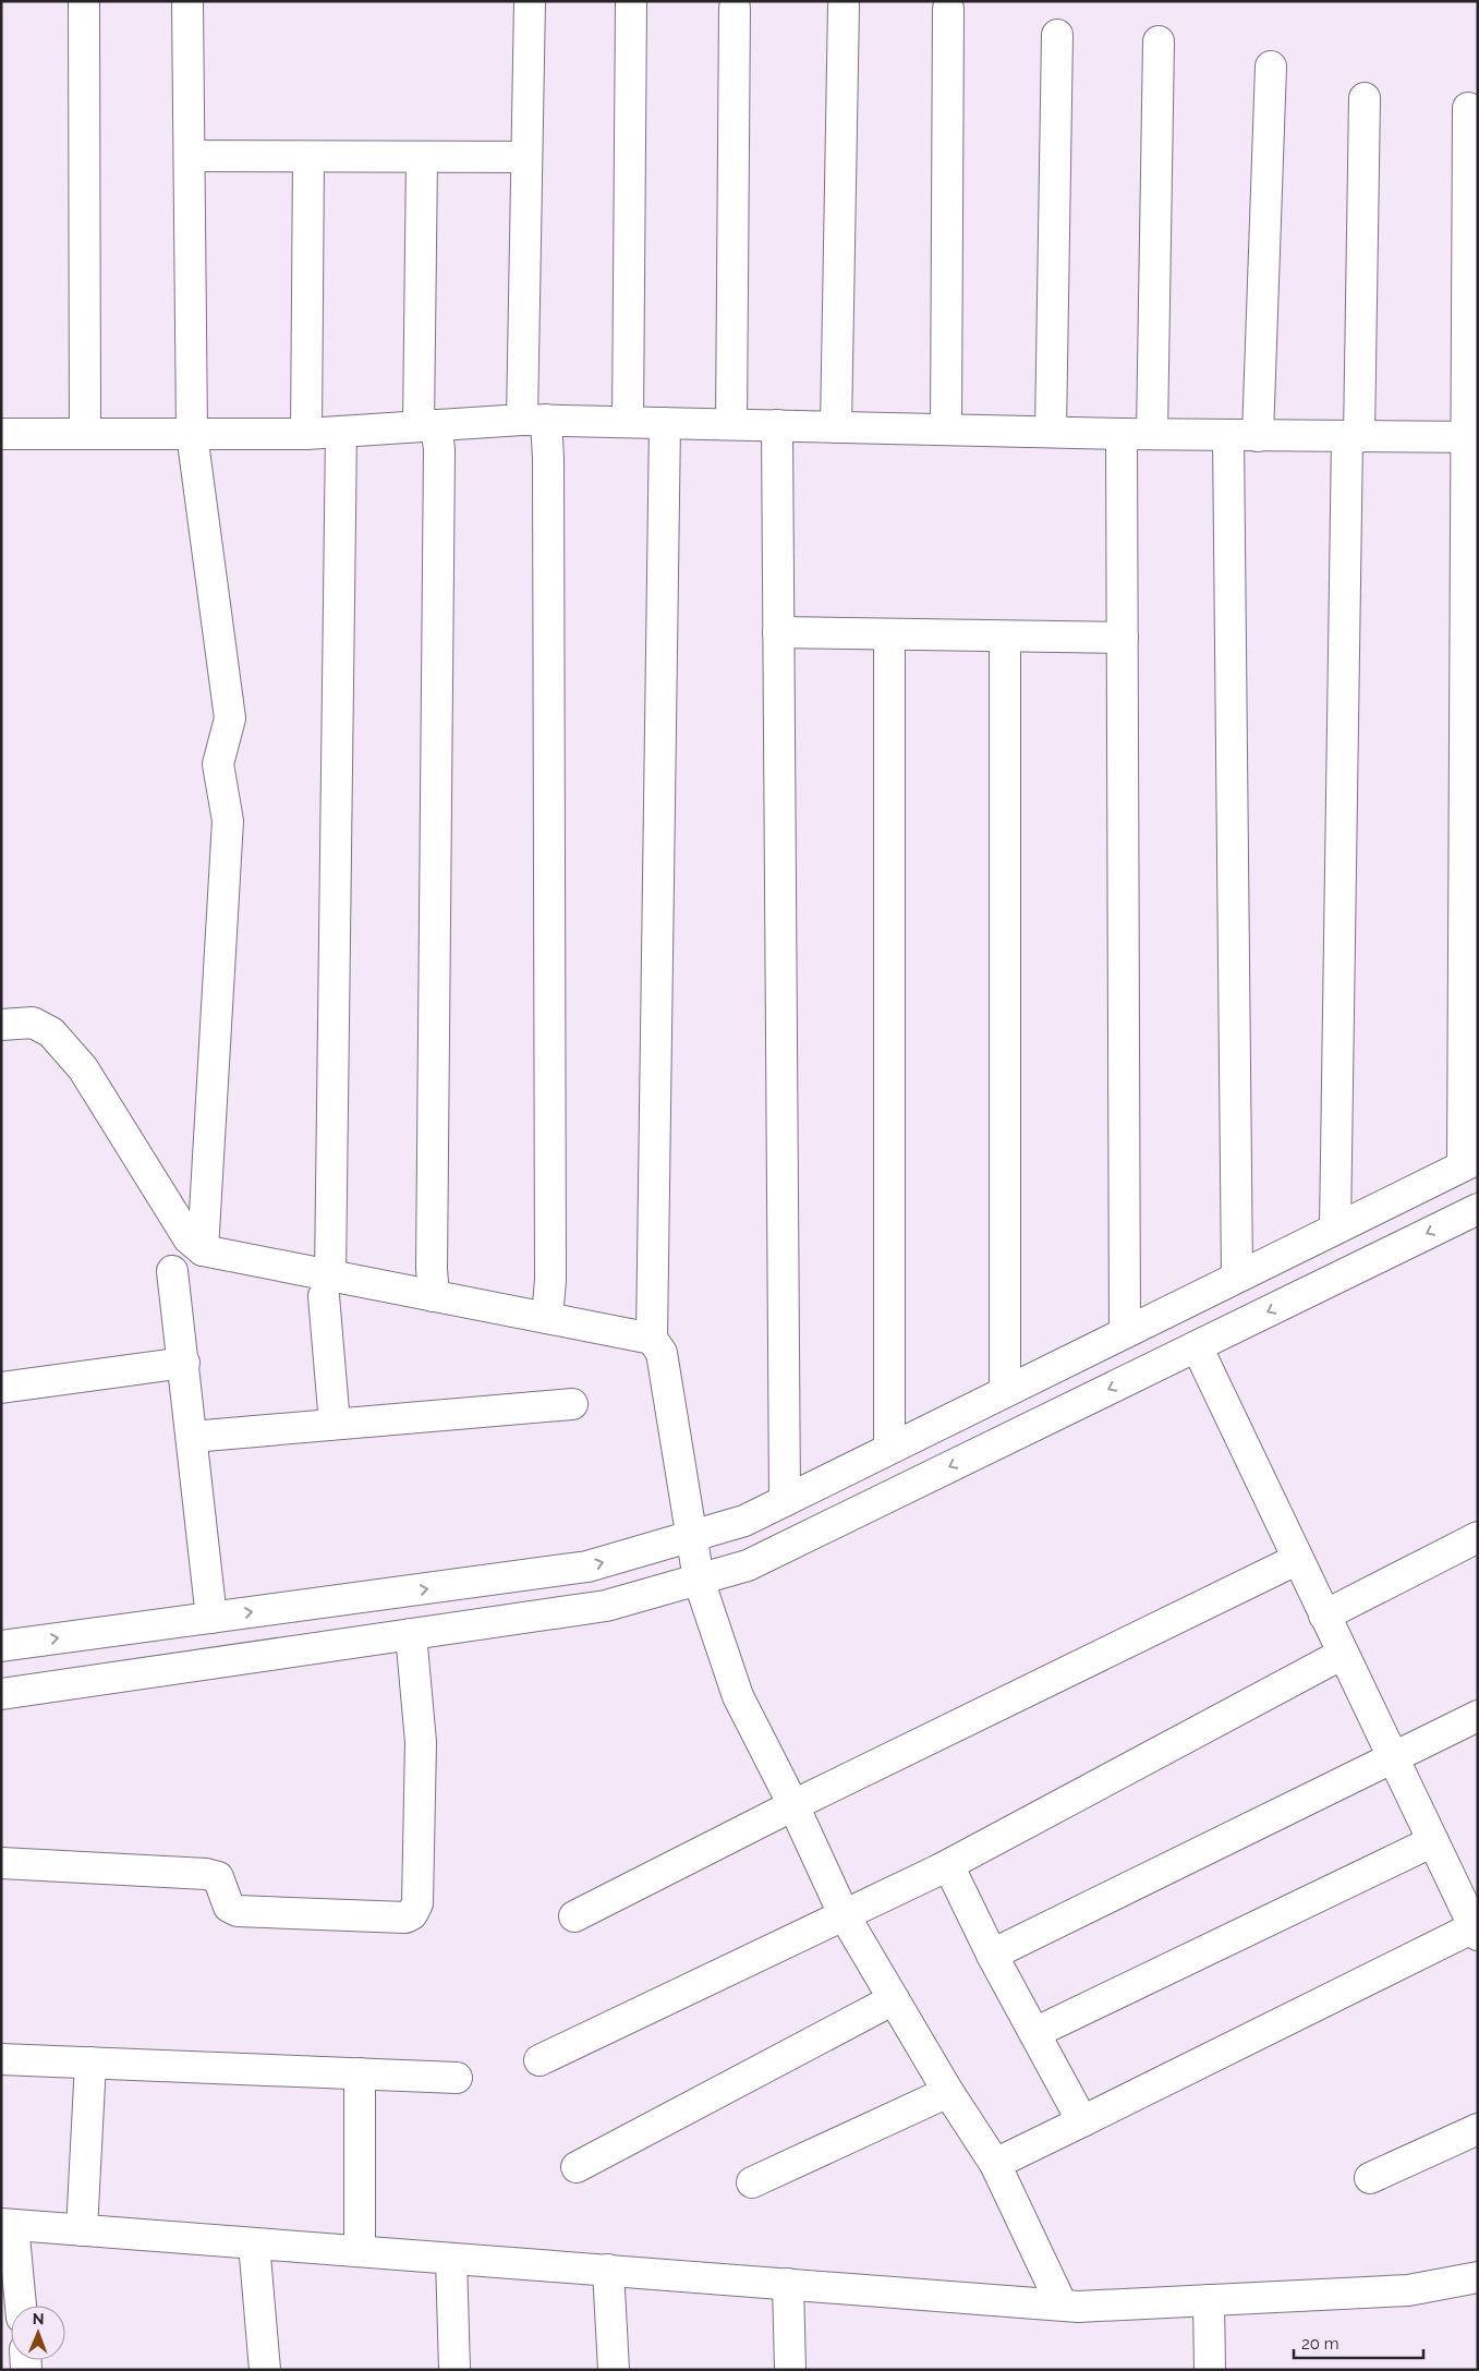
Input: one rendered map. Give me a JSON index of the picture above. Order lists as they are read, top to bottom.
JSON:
{
  "scale_bar": "20 m",
  "north": "top"
}
